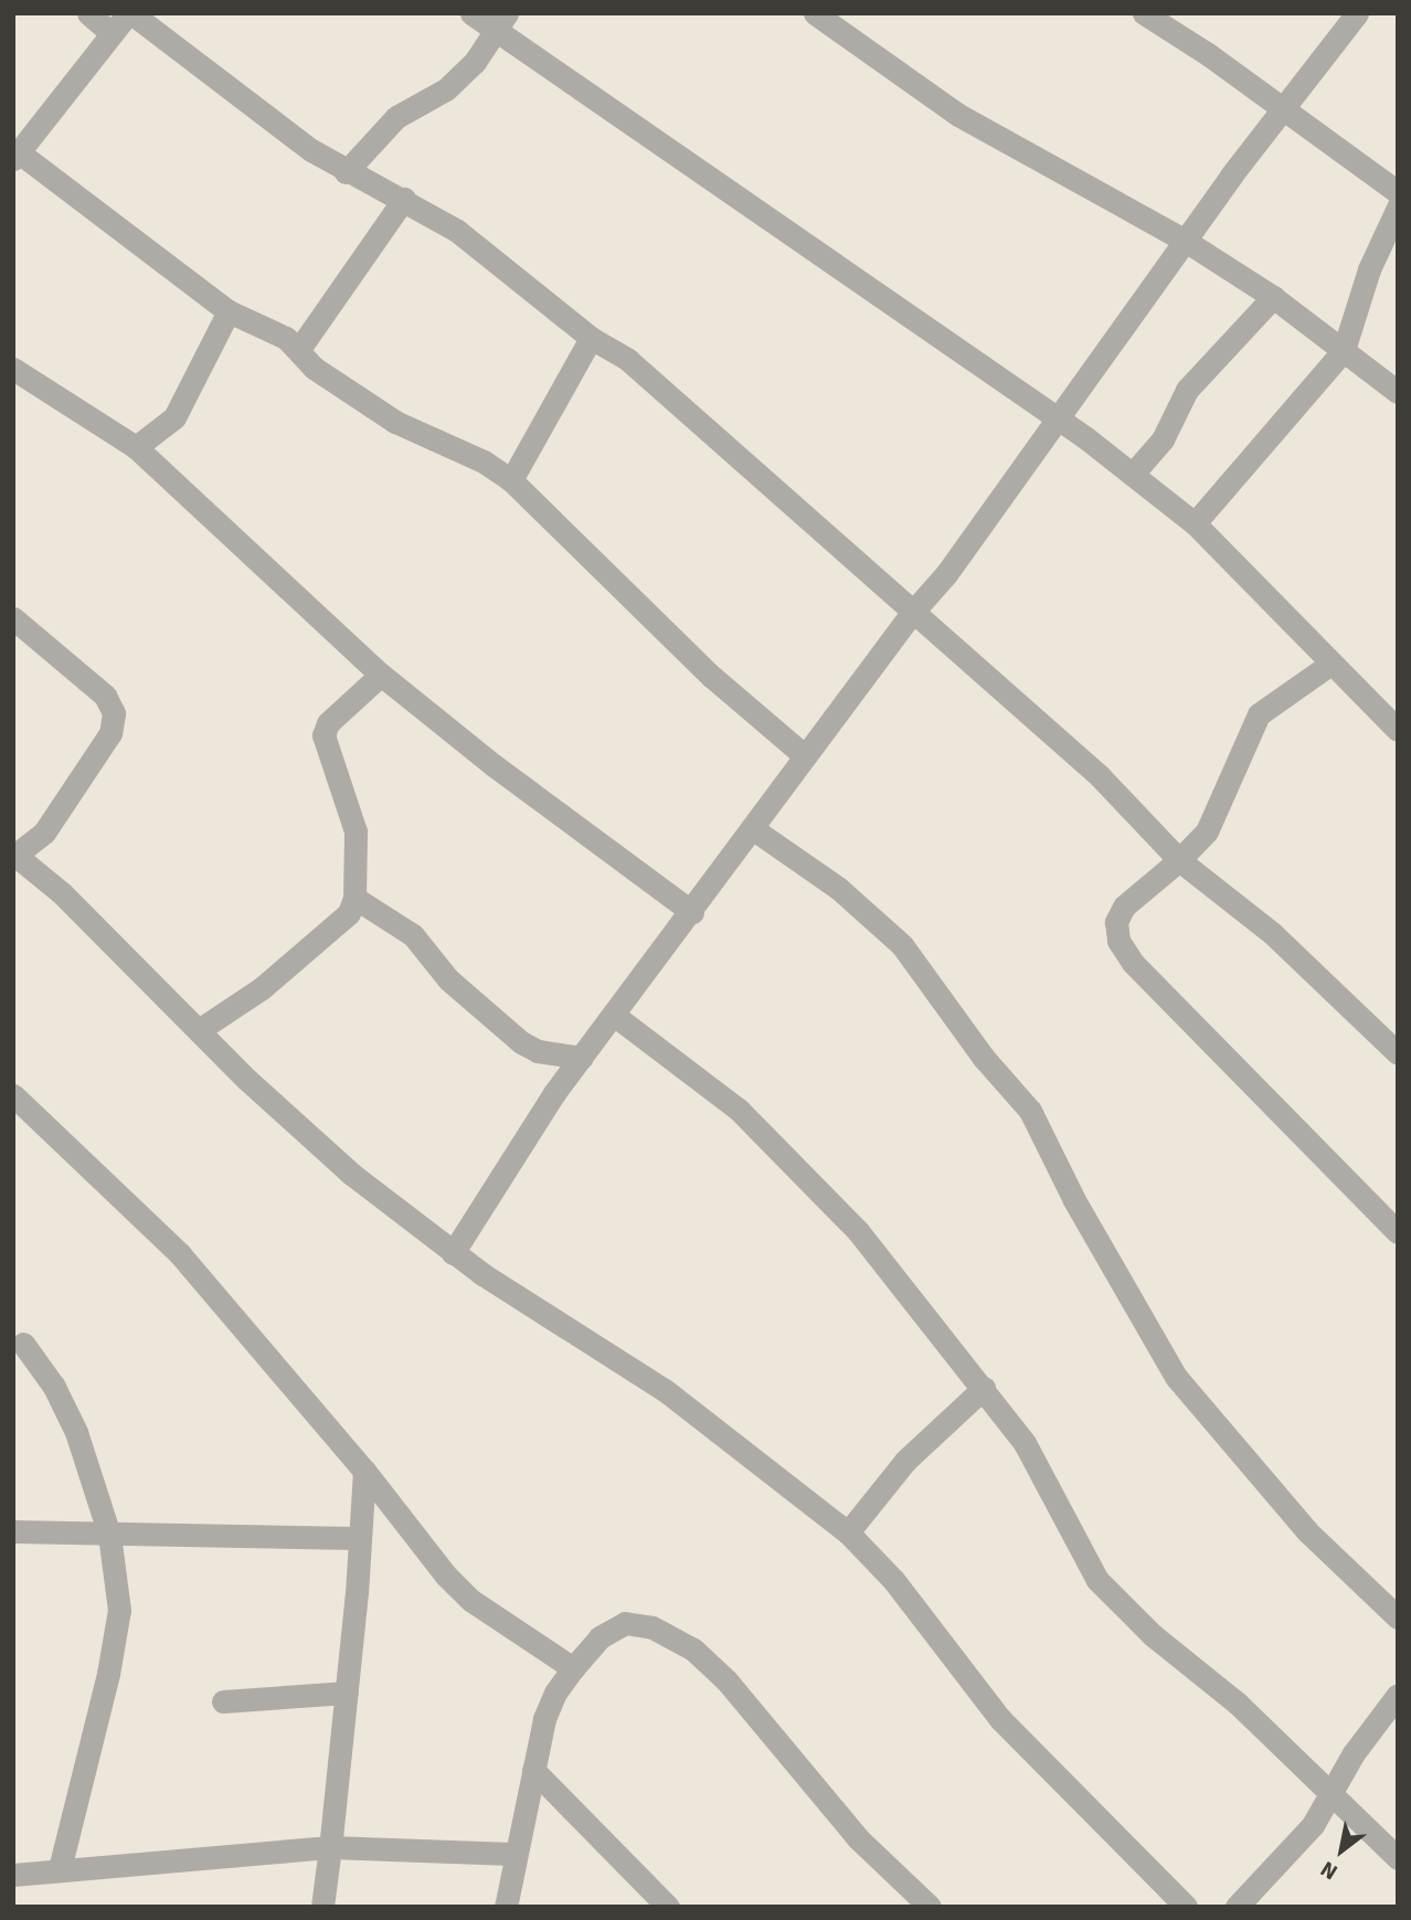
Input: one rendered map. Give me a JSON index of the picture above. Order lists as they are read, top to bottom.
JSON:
{
  "north": "bottom left"
}
